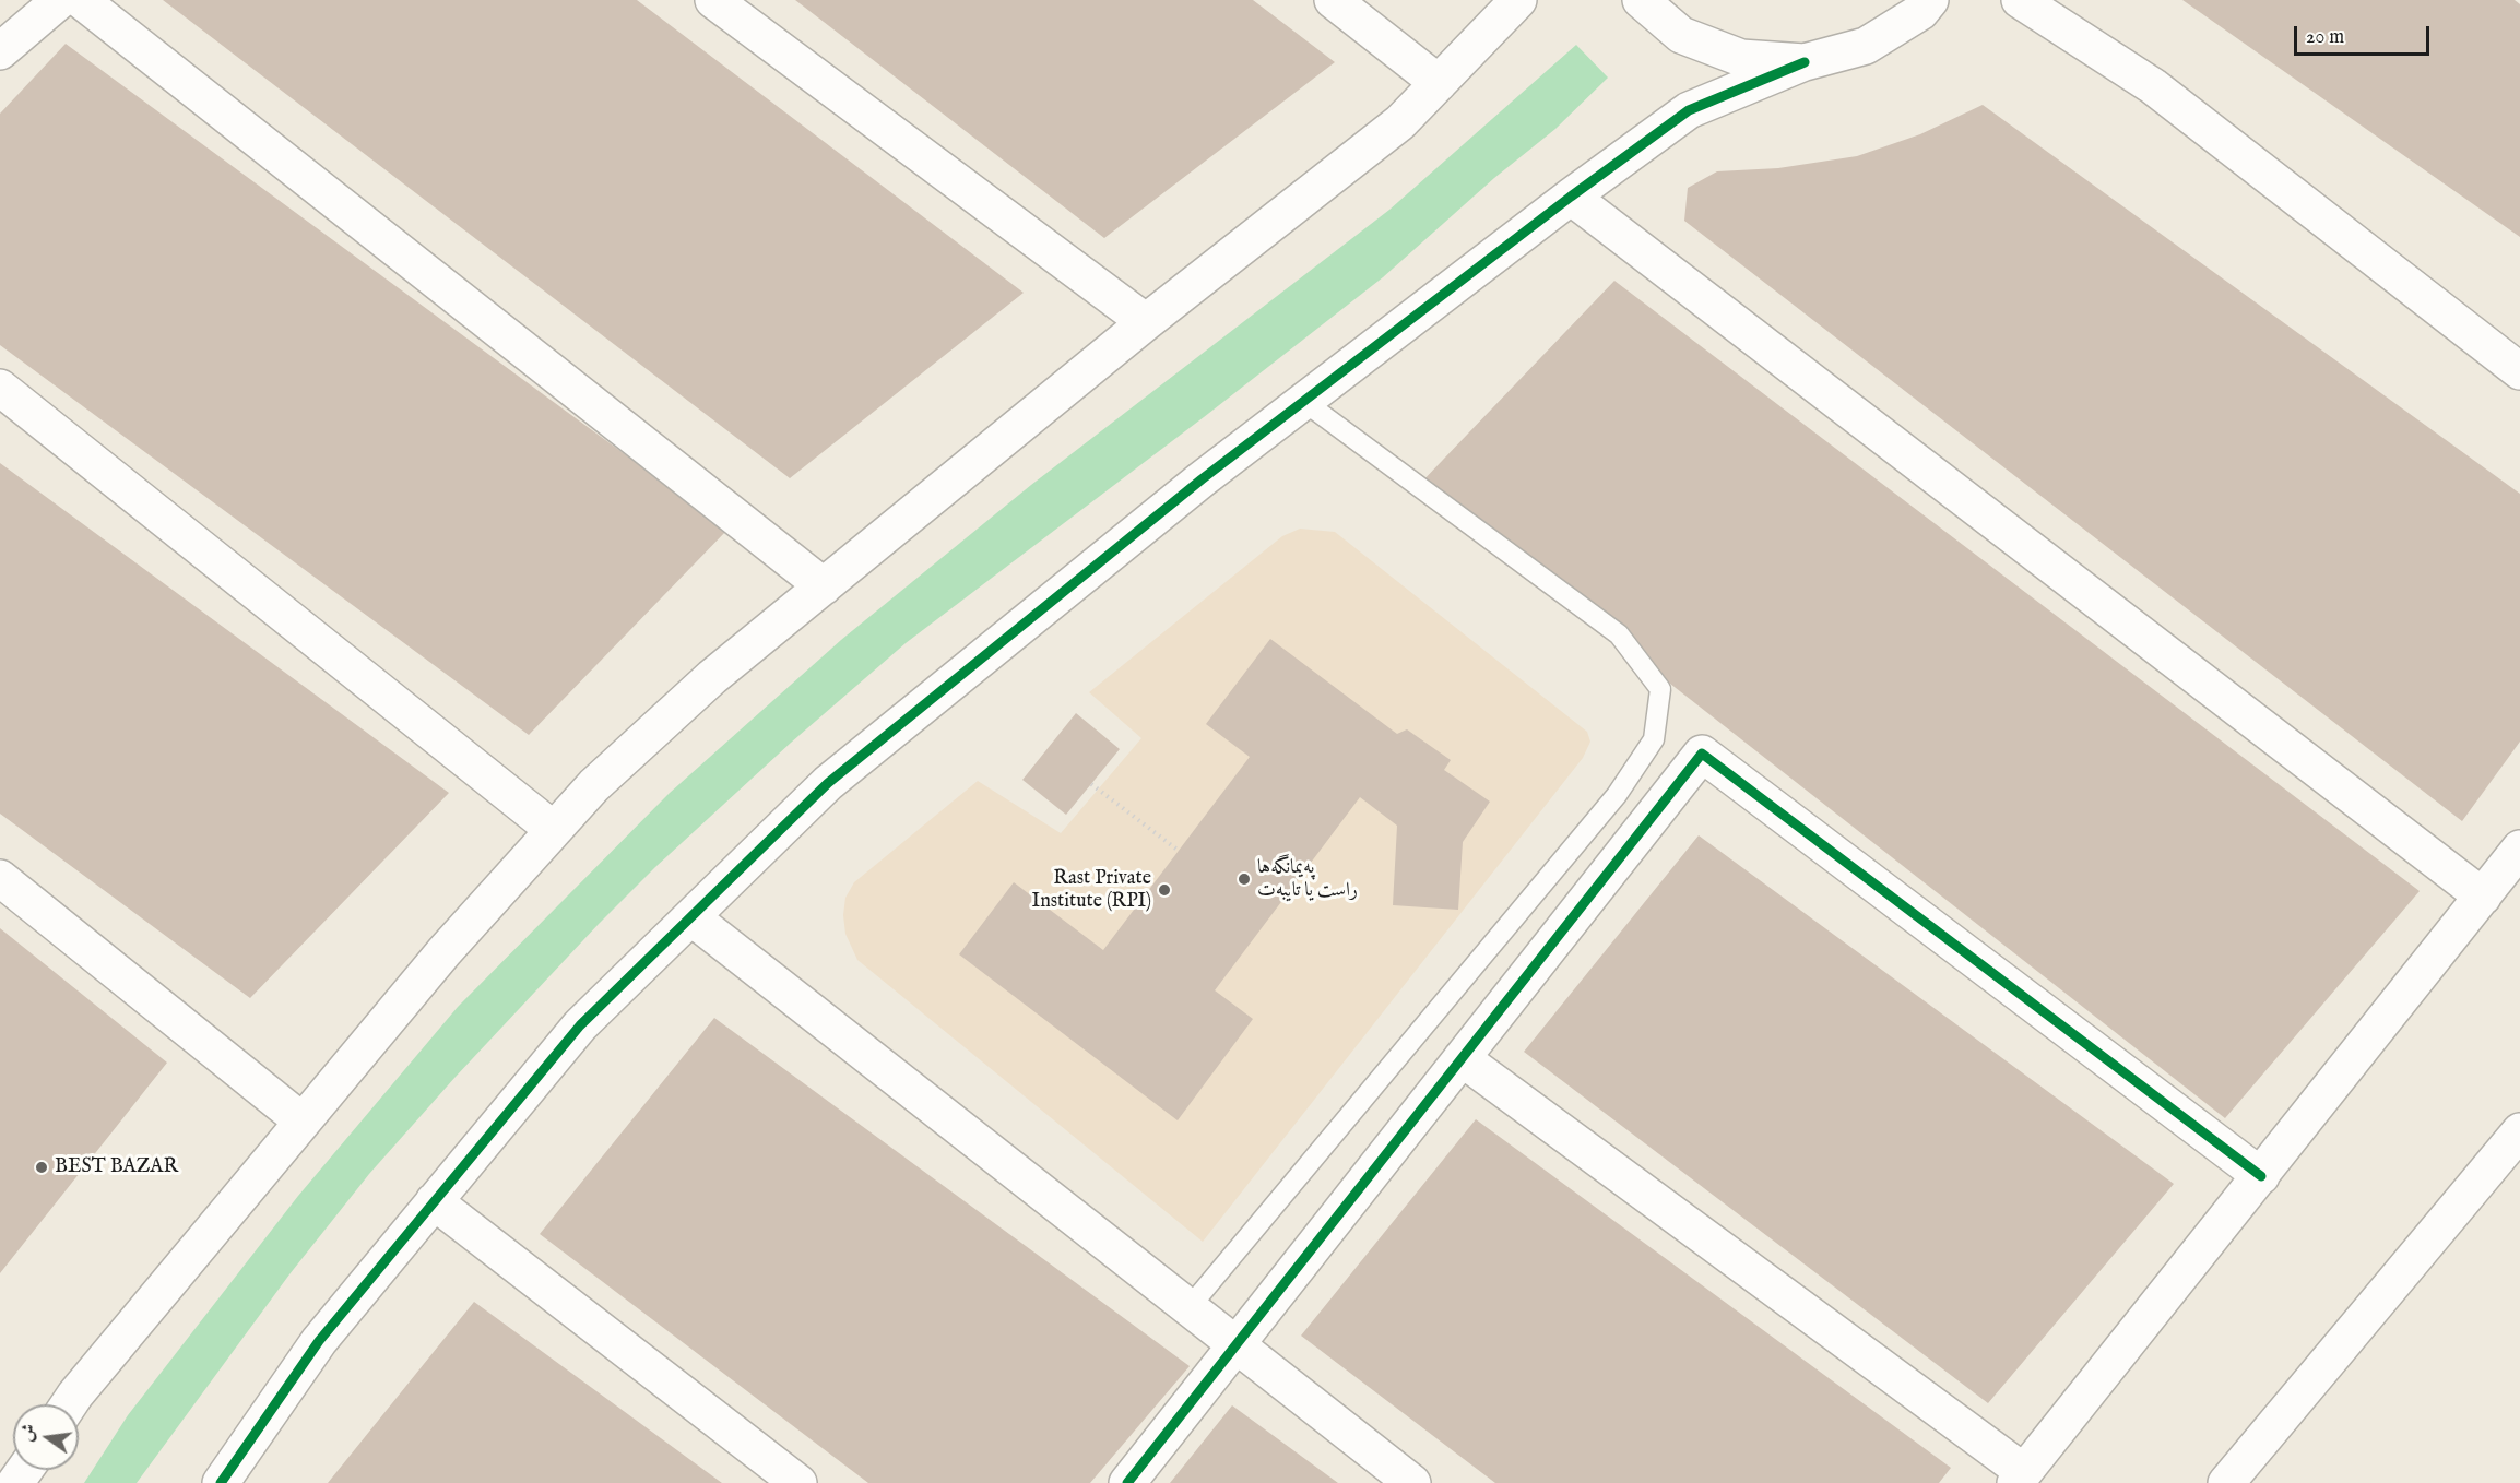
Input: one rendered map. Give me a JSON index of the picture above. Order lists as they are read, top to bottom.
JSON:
{
  "places": ["پەیمانگەها راست یا تایبەت", "Rast Private Institute (RPI)", "BEST BAZAR"],
  "scale_bar": "20 m",
  "north": "left"
}
